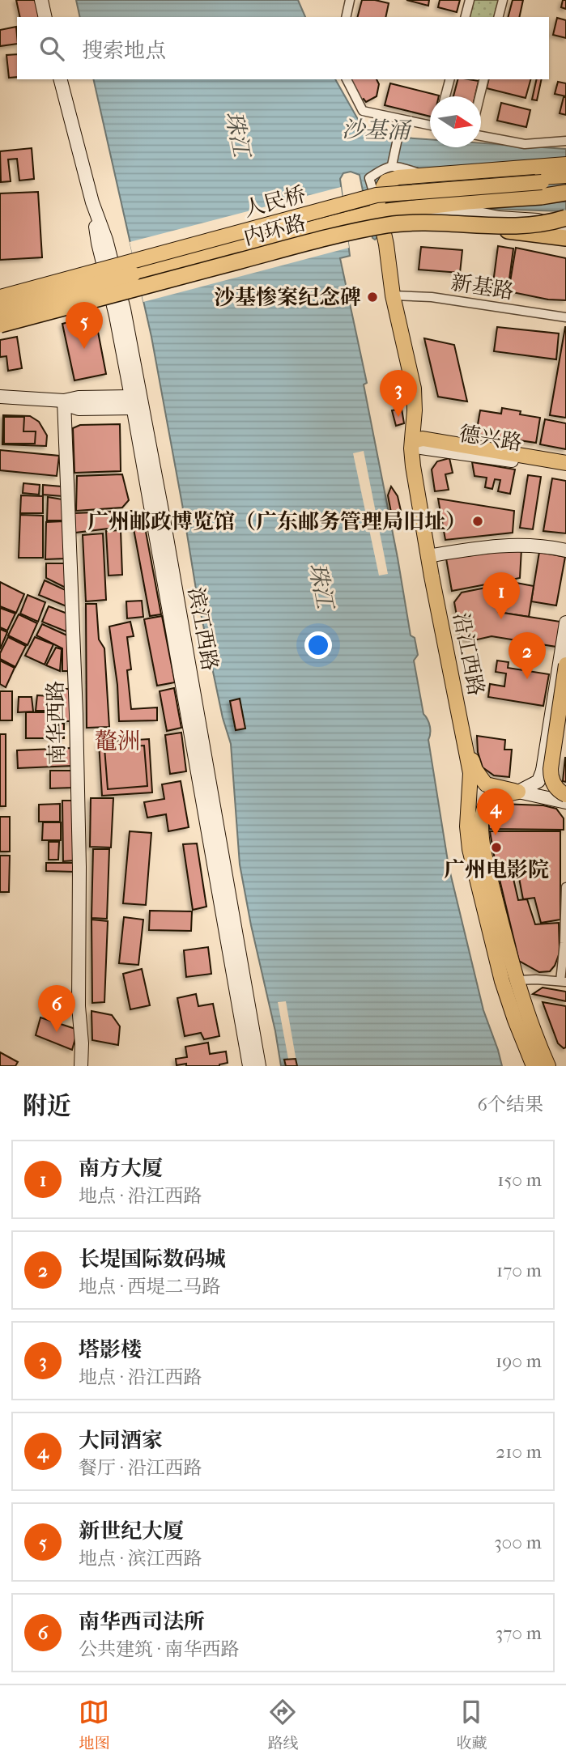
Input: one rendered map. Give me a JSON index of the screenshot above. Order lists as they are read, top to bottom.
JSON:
{
  "streets": {
    "highway": ["内环路"],
    "main road": [
      "人民桥",
      "德兴路",
      "滨江西路",
      "沿江西路",
      "南华西路"
    ],
    "street": ["新基路"]
  },
  "crossings": [
    ["内环路", "沿江西路"],
    ["新基路", "沿江西路"],
    ["德兴路", "沿江西路"]
  ],
  "districts": ["鼇洲"],
  "water": ["沙基涌", "珠江"],
  "places": ["沙基惨案纪念碑", "广州邮政博览馆（广东邮务管理局旧址）", "广州电影院"],
  "north": "right",
  "page": {
    "search": "搜索地点",
    "pins": [
      "5",
      "3",
      "1",
      "2",
      "4",
      "6"
    ],
    "heading": ["附近", "6个结果"],
    "list": [
      {
        "mark": "1",
        "name": "南方大厦",
        "note": "地点 · 沿江西路",
        "value": "150 m"
      },
      {
        "mark": "2",
        "name": "长堤国际数码城",
        "note": "地点 · 西堤二马路",
        "value": "170 m"
      },
      {
        "mark": "3",
        "name": "塔影楼",
        "note": "地点 · 沿江西路",
        "value": "190 m"
      },
      {
        "mark": "4",
        "name": "大同酒家",
        "note": "餐厅 · 沿江西路",
        "value": "210 m"
      },
      {
        "mark": "5",
        "name": "新世纪大厦",
        "note": "地点 · 滨江西路",
        "value": "300 m"
      },
      {
        "mark": "6",
        "name": "南华西司法所",
        "note": "公共建筑 · 南华西路",
        "value": "370 m"
      }
    ],
    "nav": ["地图", "路线", "收藏"]
  }
}
